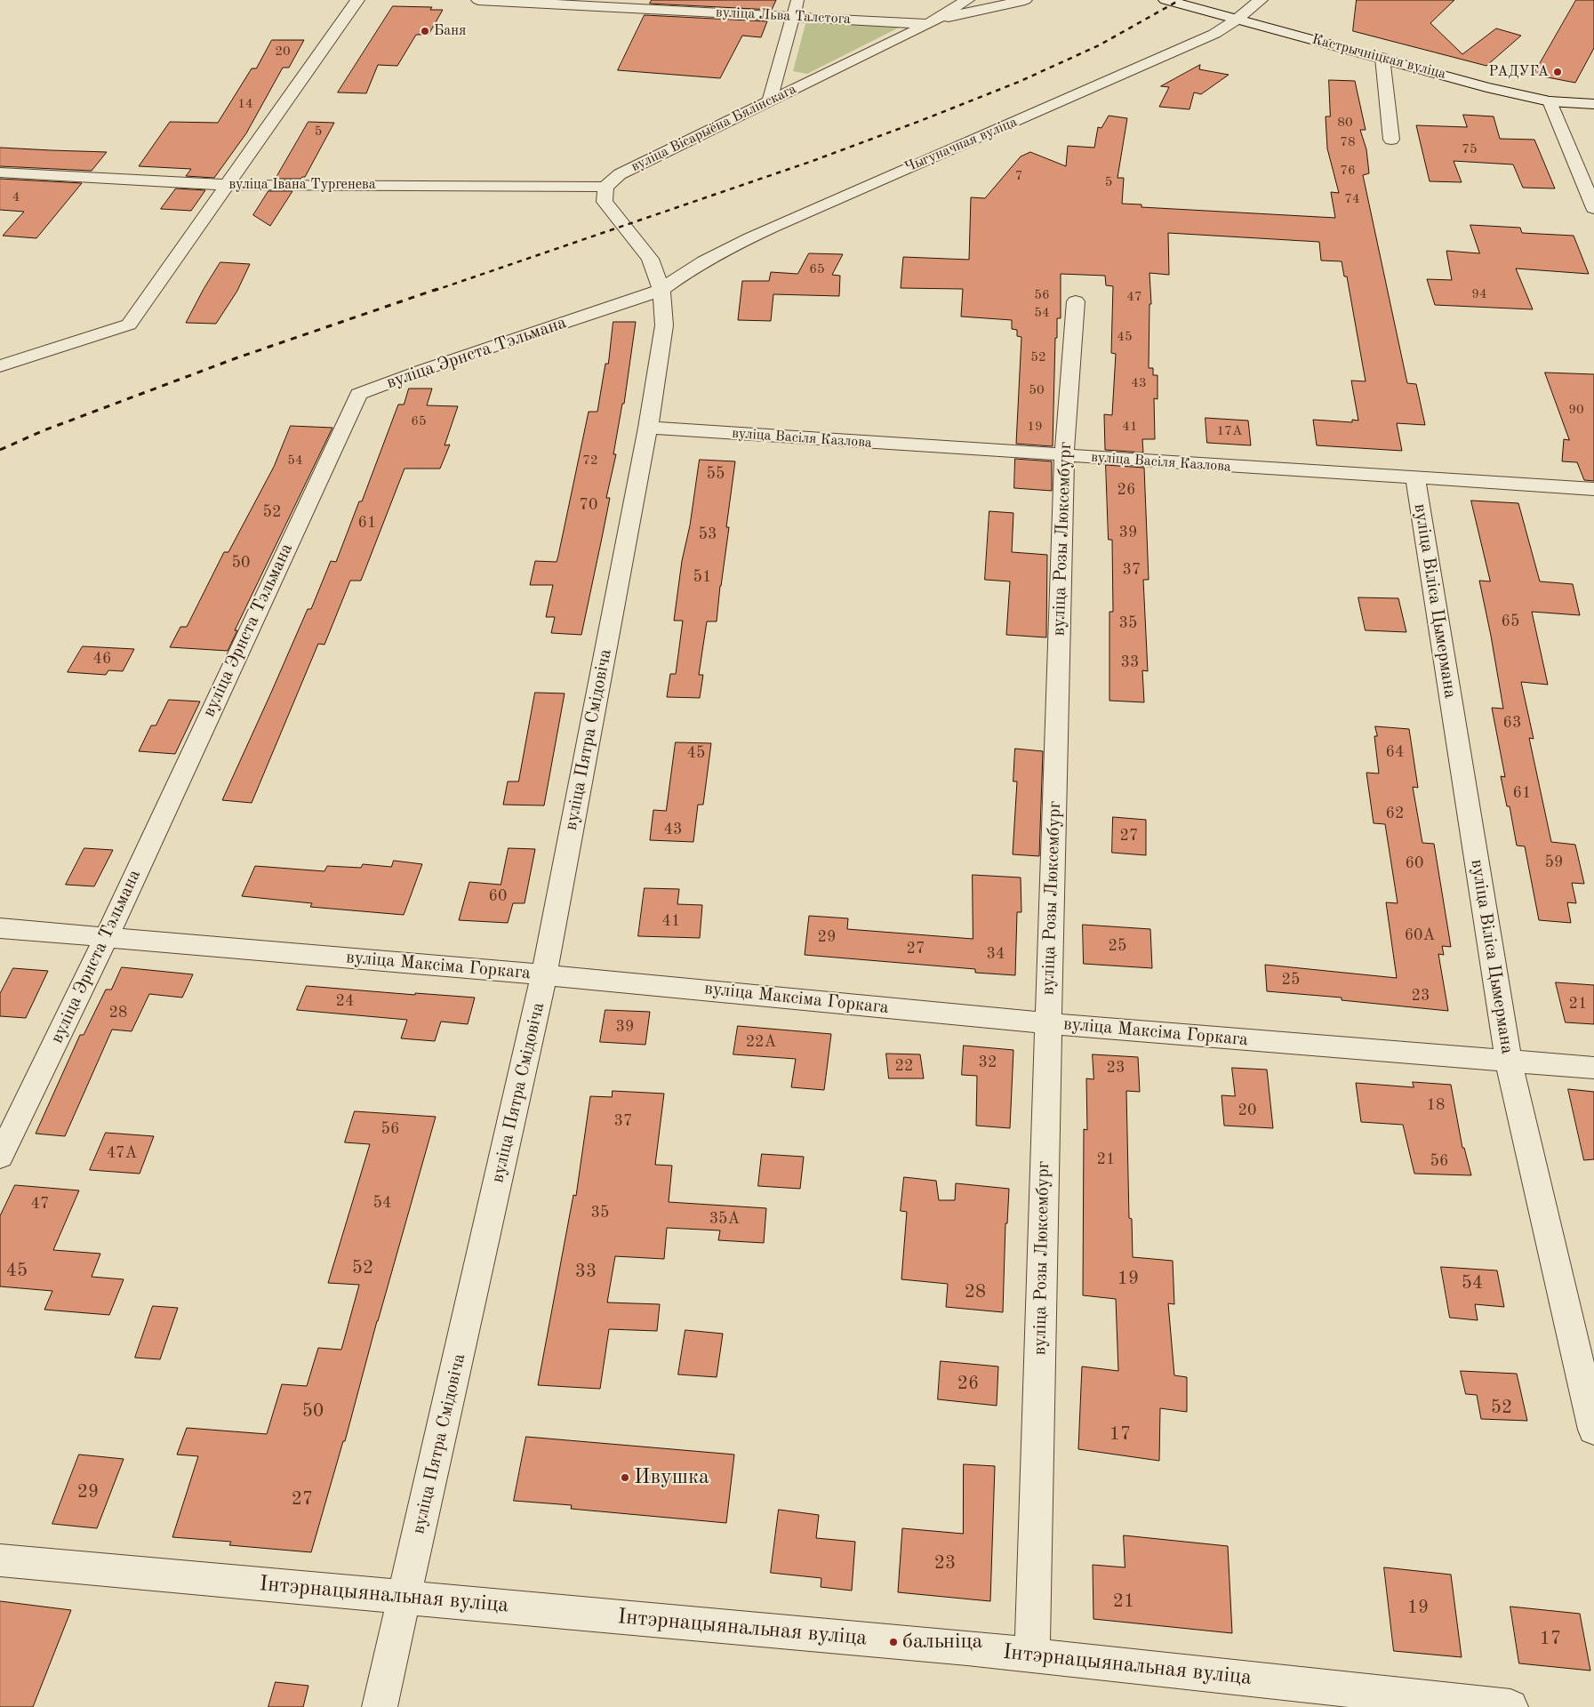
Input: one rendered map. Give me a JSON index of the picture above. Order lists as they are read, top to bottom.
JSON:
{
  "streets": {
    "street": [
      "вуліца Льва Талстога",
      "Кастрычніцкая вуліца",
      "вуліца Вісарыёна Бялінскага",
      "Чыгуначная вуліца",
      "вуліца Івана Тургенева",
      "вуліца Эрнста Тэльмана",
      "вуліца Васіля Казлова",
      "вуліца Розы Люксембург",
      "вуліца Віліса Цымермана",
      "вуліца Пятра Смідовіча",
      "вуліца Максіма Горкага",
      "Інтэрнацыянальная вуліца"
    ]
  },
  "crossings": [
    ["вуліца Льва Талстога", "вуліца Вісарыёна Бялінскага"],
    ["Кастрычніцкая вуліца", "Чыгуначная вуліца"],
    ["вуліца Вісарыёна Бялінскага", "вуліца Івана Тургенева"],
    ["Чыгуначная вуліца", "вуліца Эрнста Тэльмана"],
    ["Чыгуначная вуліца", "вуліца Пятра Смідовіча"],
    ["вуліца Эрнста Тэльмана", "вуліца Пятра Смідовіча"],
    ["вуліца Эрнста Тэльмана", "вуліца Максіма Горкага"],
    ["вуліца Васіля Казлова", "вуліца Розы Люксембург"],
    ["вуліца Васіля Казлова", "вуліца Віліса Цымермана"],
    ["вуліца Васіля Казлова", "вуліца Пятра Смідовіча"],
    ["вуліца Розы Люксембург", "вуліца Максіма Горкага"],
    ["вуліца Розы Люксембург", "Інтэрнацыянальная вуліца"],
    ["вуліца Віліса Цымермана", "вуліца Максіма Горкага"],
    ["вуліца Пятра Смідовіча", "вуліца Максіма Горкага"],
    ["вуліца Пятра Смідовіча", "Інтэрнацыянальная вуліца"]
  ],
  "places": [
    "Баня",
    "РАДУГА",
    "Ивушка",
    "бальніца"
  ],
  "house_numbers": [
    "20",
    "14",
    "80",
    "5",
    "78",
    "75",
    "76",
    "7",
    "5",
    "4",
    "74",
    "65",
    "94",
    "56",
    "47",
    "54",
    "45",
    "52",
    "43",
    "50",
    "90",
    "65",
    "19",
    "41",
    "17А",
    "54",
    "72",
    "55",
    "26",
    "70",
    "52",
    "61",
    "39",
    "53",
    "50",
    "37",
    "51",
    "65",
    "35",
    "46",
    "33",
    "63",
    "64",
    "45",
    "61",
    "62",
    "43",
    "27",
    "59",
    "60",
    "60",
    "41",
    "60А",
    "29",
    "25",
    "27",
    "34",
    "25",
    "23",
    "24",
    "21",
    "28",
    "39",
    "22А",
    "32",
    "22",
    "23",
    "18",
    "20",
    "37",
    "56",
    "47А",
    "21",
    "56",
    "54",
    "47",
    "35",
    "35А",
    "52",
    "45",
    "33",
    "19",
    "54",
    "28",
    "26",
    "52",
    "50",
    "17",
    "29",
    "27",
    "23",
    "21",
    "19",
    "17"
  ]
}
